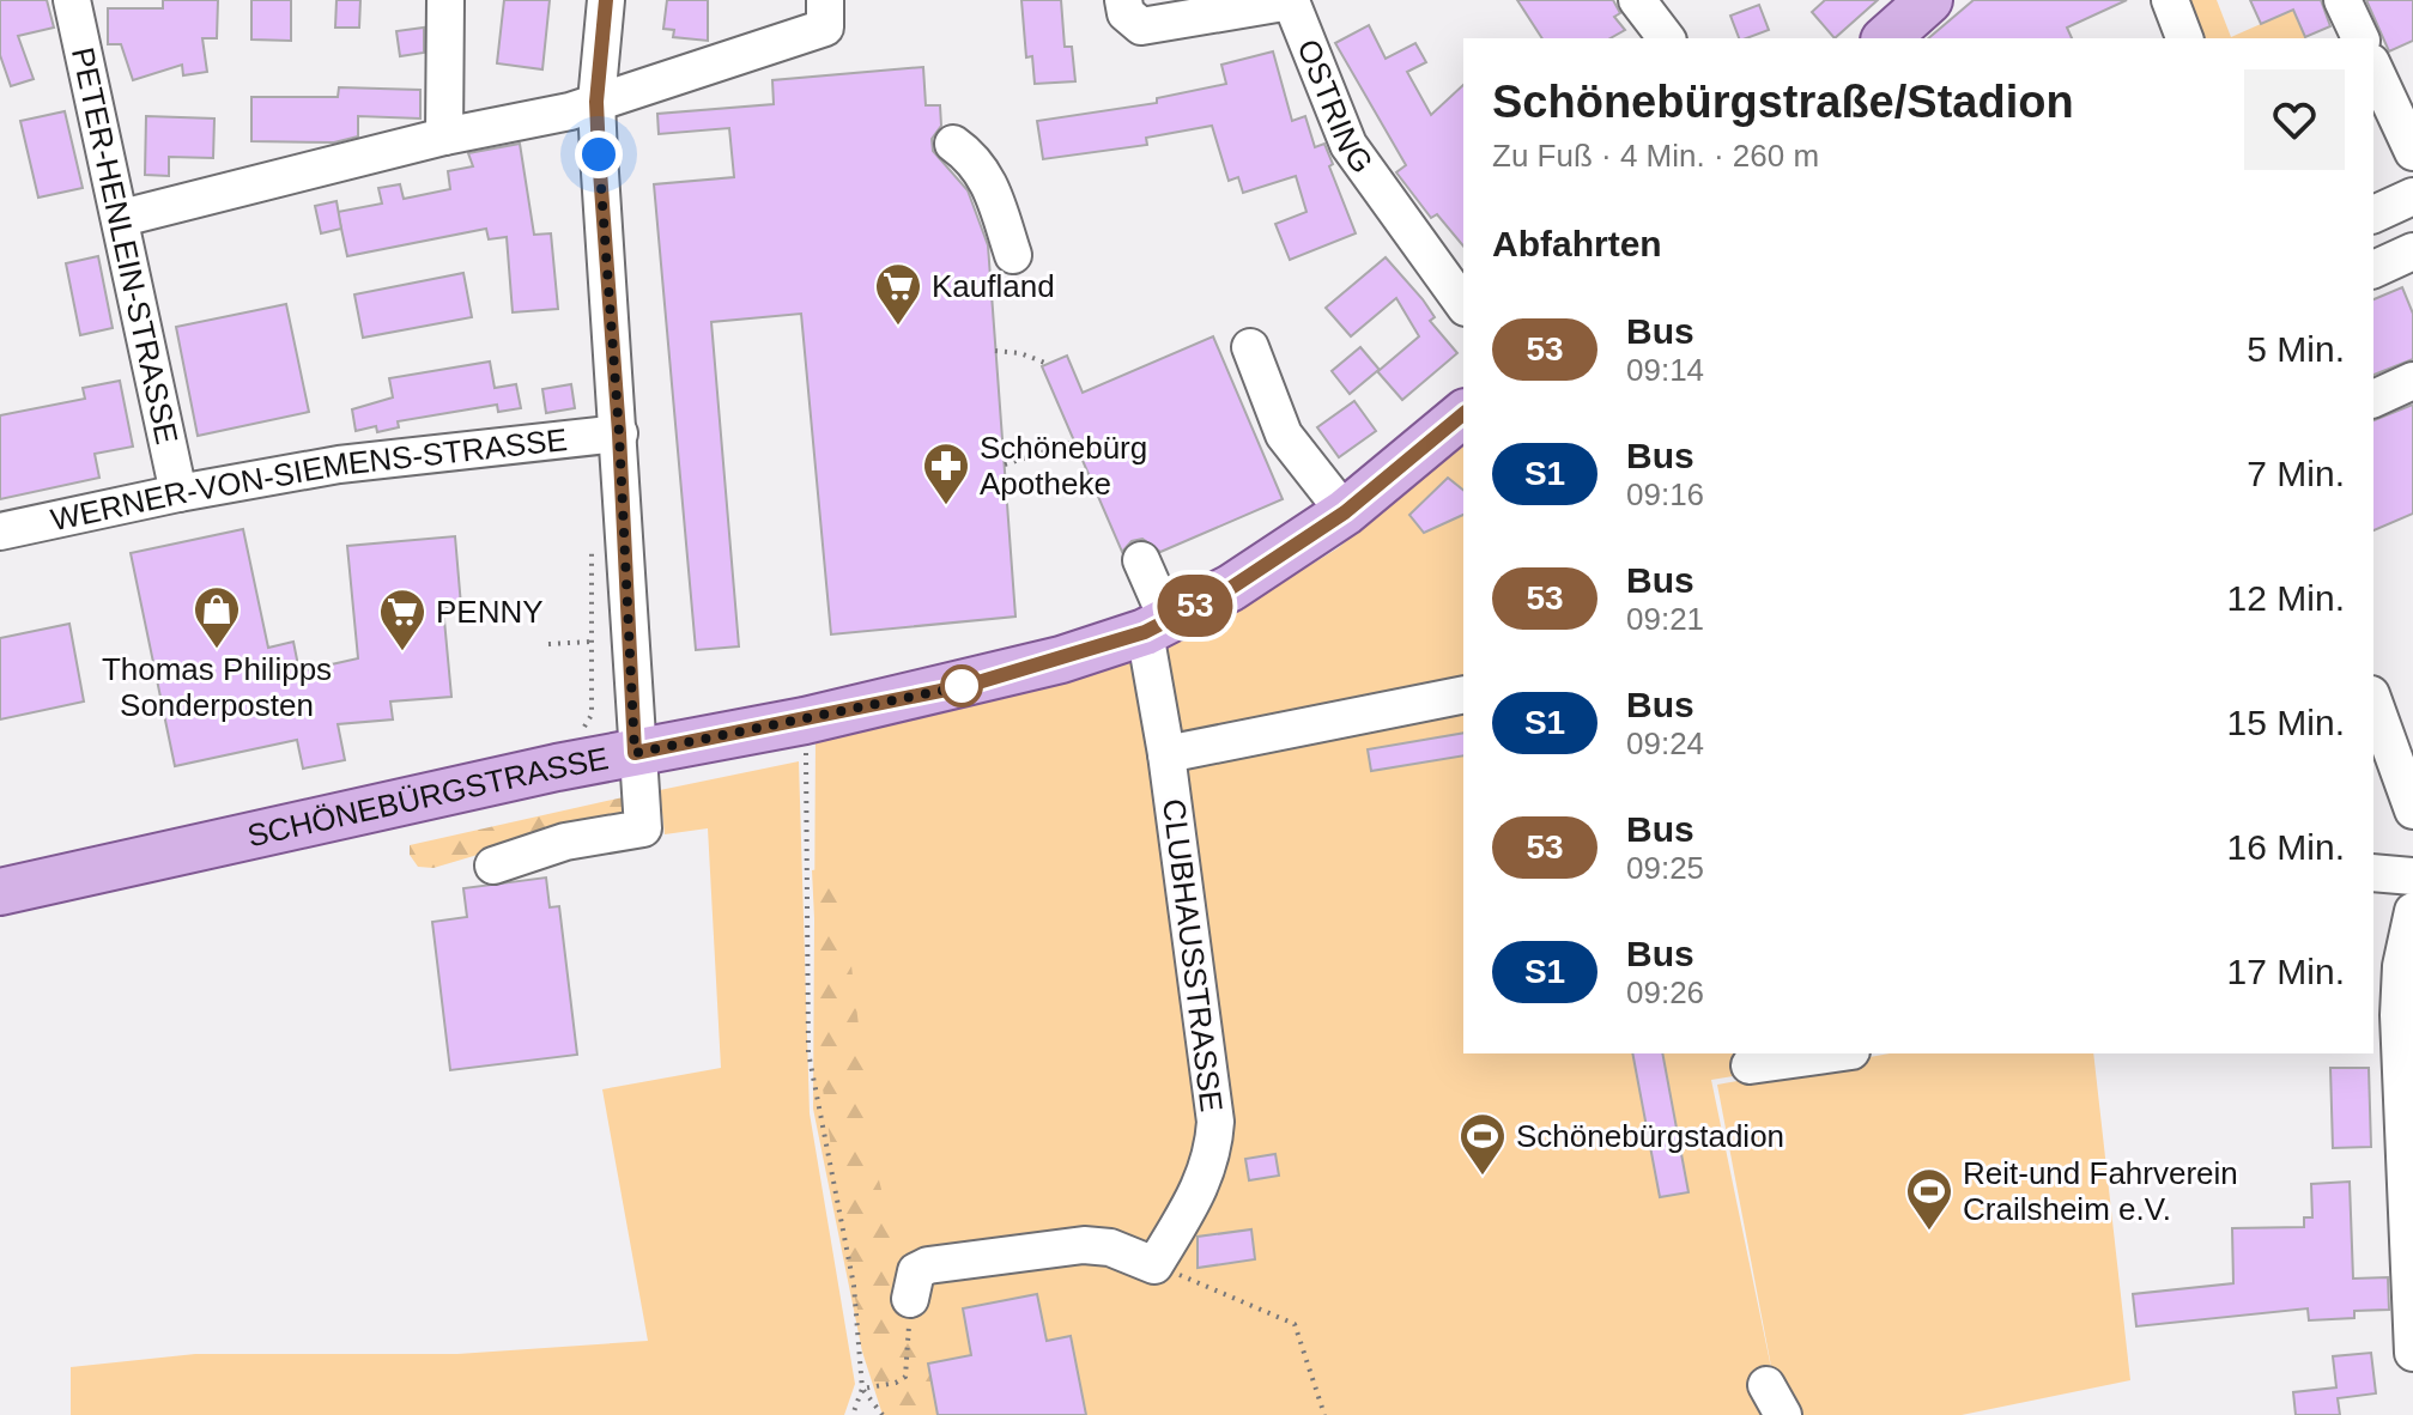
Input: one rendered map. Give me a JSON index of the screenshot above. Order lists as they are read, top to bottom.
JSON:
{
  "streets": {
    "main road": ["SCHÖNEBÜRGSTRASSE"],
    "street": [
      "OSTRING",
      "PETER-HENLEIN-STRASSE",
      "WERNER-VON-SIEMENS-STRASSE",
      "CLUBHAUSSTRASSE"
    ]
  },
  "crossings": [
    ["PETER-HENLEIN-STRASSE", "WERNER-VON-SIEMENS-STRASSE"],
    ["SCHÖNEBÜRGSTRASSE", "CLUBHAUSSTRASSE"]
  ],
  "places": {
    "supermarket": ["Kaufland", "PENNY"],
    "pharmacy": ["Schönebürg Apotheke"],
    "shop": ["Thomas Philipps Sonderposten"],
    "sports": ["Schönebürgstadion", "Reit-und Fahrverein Crailsheim e.V."]
  },
  "lines": ["bus line 53"],
  "page": {
    "on_map": "53",
    "heading": [
      ["Schönebürgstraße/Stadion", "Zu Fuß · 4 Min. · 260 m"],
      "Abfahrten"
    ],
    "list": [
      {
        "mark": "53",
        "name": "Bus",
        "note": "09:14",
        "value": "5 Min."
      },
      {
        "mark": "S1",
        "name": "Bus",
        "note": "09:16",
        "value": "7 Min."
      },
      {
        "mark": "53",
        "name": "Bus",
        "note": "09:21",
        "value": "12 Min."
      },
      {
        "mark": "S1",
        "name": "Bus",
        "note": "09:24",
        "value": "15 Min."
      },
      {
        "mark": "53",
        "name": "Bus",
        "note": "09:25",
        "value": "16 Min."
      },
      {
        "mark": "S1",
        "name": "Bus",
        "note": "09:26",
        "value": "17 Min."
      }
    ]
  }
}
